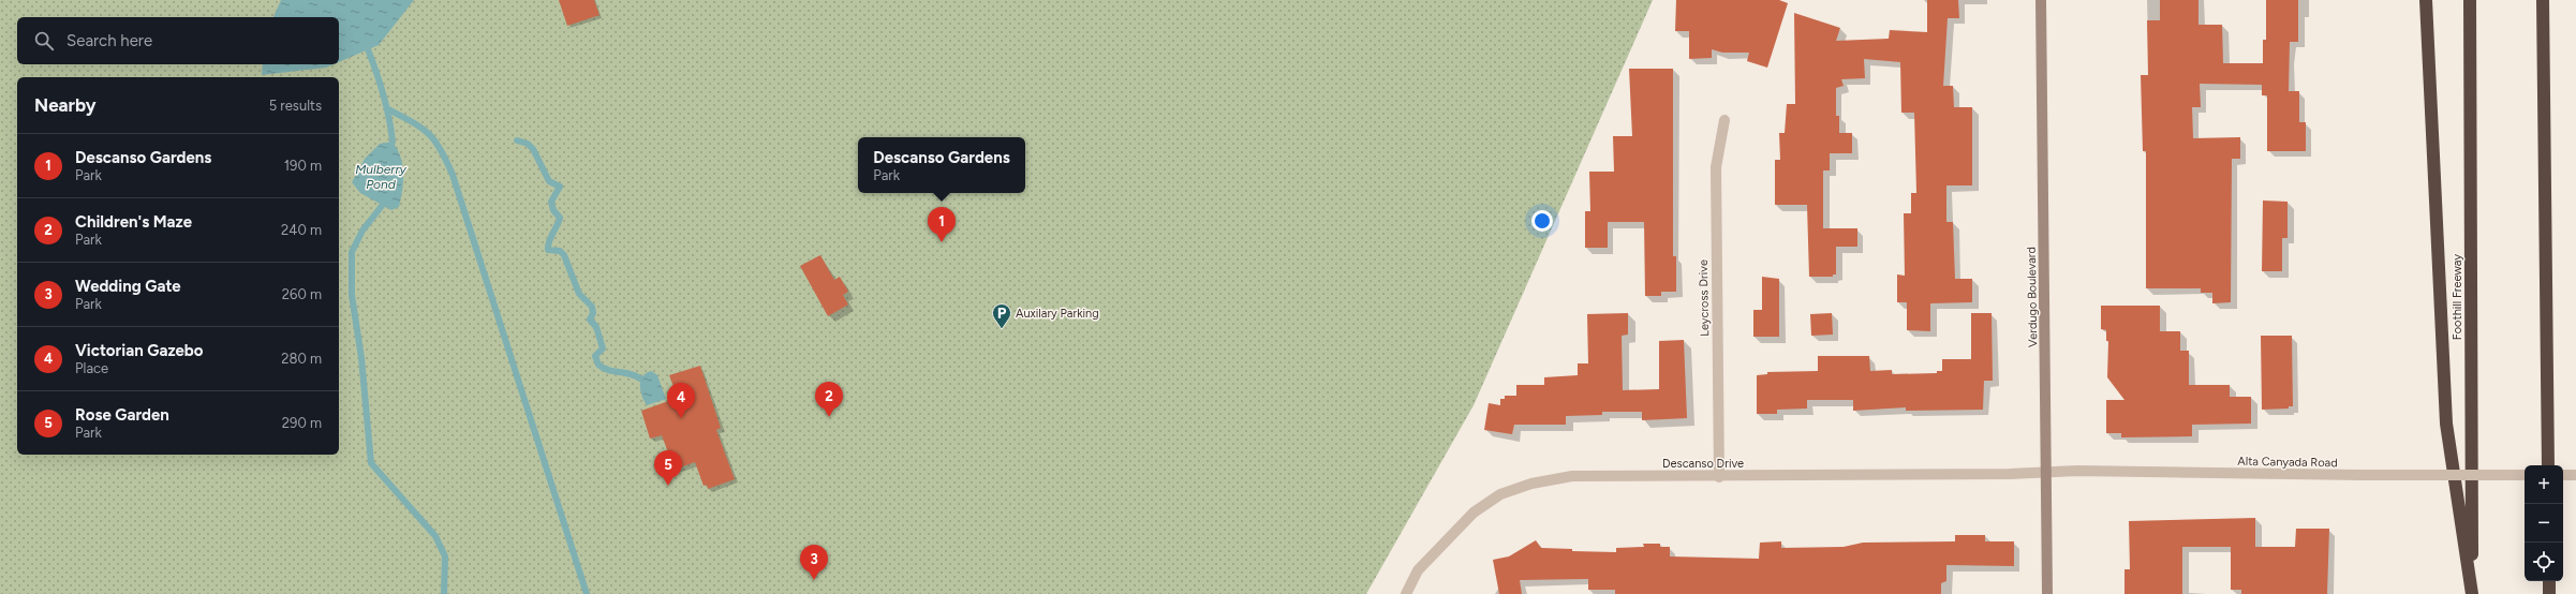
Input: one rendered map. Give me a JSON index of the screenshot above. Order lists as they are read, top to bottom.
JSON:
{
  "streets": {
    "highway": ["Foothill Freeway"],
    "main road": ["Verdugo Boulevard"],
    "street": ["Leycross Drive", "Alta Canyada Road", "Descanso Drive"]
  },
  "crossings": [
    ["Verdugo Boulevard", "Alta Canyada Road"],
    ["Verdugo Boulevard", "Descanso Drive"],
    ["Leycross Drive", "Descanso Drive"],
    ["Alta Canyada Road", "Descanso Drive"]
  ],
  "water": ["Mulberry Pond"],
  "places": {
    "parking": ["Auxilary Parking"]
  },
  "page": {
    "search": "Search here",
    "heading": ["Nearby", "5 results"],
    "list": [
      {
        "mark": "1",
        "name": "Descanso Gardens",
        "note": "Park",
        "value": "190 m"
      },
      {
        "mark": "2",
        "name": "Children's Maze",
        "note": "Park",
        "value": "240 m"
      },
      {
        "mark": "3",
        "name": "Wedding Gate",
        "note": "Park",
        "value": "260 m"
      },
      {
        "mark": "4",
        "name": "Victorian Gazebo",
        "note": "Place",
        "value": "280 m"
      },
      {
        "mark": "5",
        "name": "Rose Garden",
        "note": "Park",
        "value": "290 m"
      }
    ],
    "popup": ["Descanso Gardens", "Park"],
    "pins": [
      "1",
      "2",
      "4",
      "5",
      "3"
    ],
    "map_buttons": ["+", "−"]
  }
}
